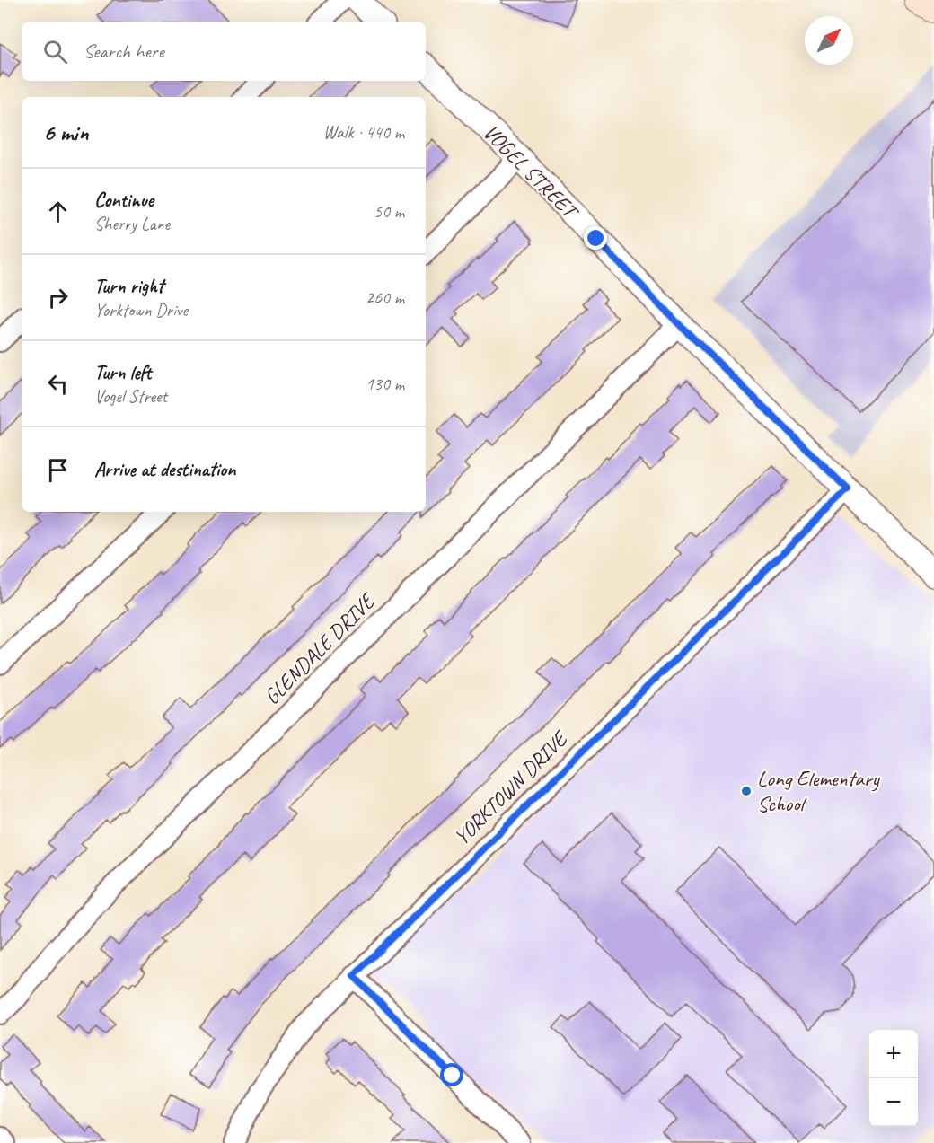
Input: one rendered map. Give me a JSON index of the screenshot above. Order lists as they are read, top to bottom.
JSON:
{
  "streets": {
    "street": ["VOGEL STREET", "GLENDALE DRIVE", "YORKTOWN DRIVE"]
  },
  "crossings": [
    ["VOGEL STREET", "GLENDALE DRIVE"],
    ["VOGEL STREET", "YORKTOWN DRIVE"]
  ],
  "places": ["Long Elementary School"],
  "north": "top right",
  "page": {
    "search": "Search here",
    "heading": ["6 min", "Walk · 440 m"],
    "list": [
      ["Continue", "Sherry Lane", "50 m"],
      ["Turn right", "Yorktown Drive", "260 m"],
      ["Turn left", "Vogel Street", "130 m"],
      "Arrive at destination"
    ],
    "map_buttons": ["+", "−"]
  }
}
